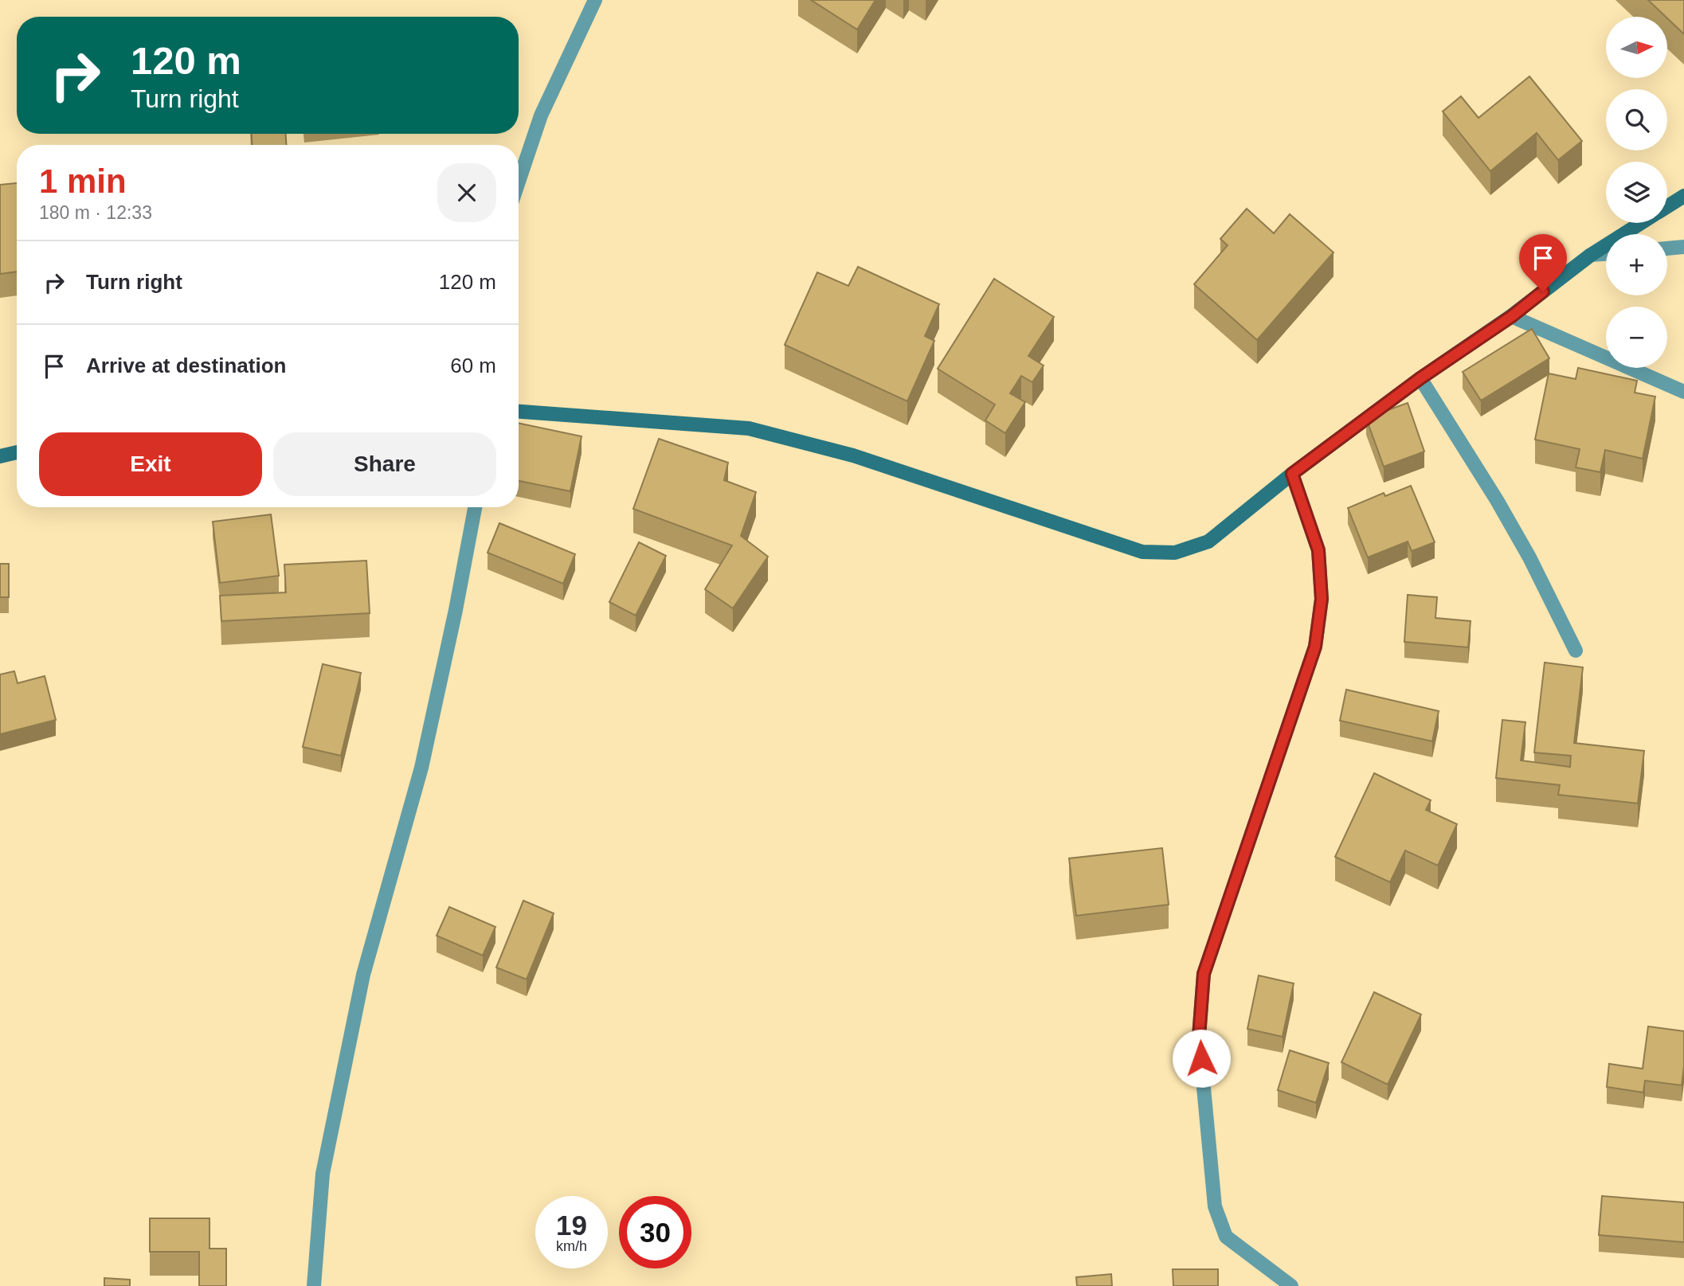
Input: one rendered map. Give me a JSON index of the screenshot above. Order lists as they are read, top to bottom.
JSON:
{
  "north": "right",
  "page": {
    "map_buttons": ["+", "−"],
    "turn": ["120 m", "Turn right"],
    "heading": ["1 min", "180 m · 12:33"],
    "list": [
      {
        "name": "Turn right",
        "value": "120 m"
      },
      {
        "name": "Arrive at destination",
        "value": "60 m"
      }
    ],
    "buttons": ["Exit", "Share"],
    "speed": "19 km/h",
    "limit": "30"
  }
}
